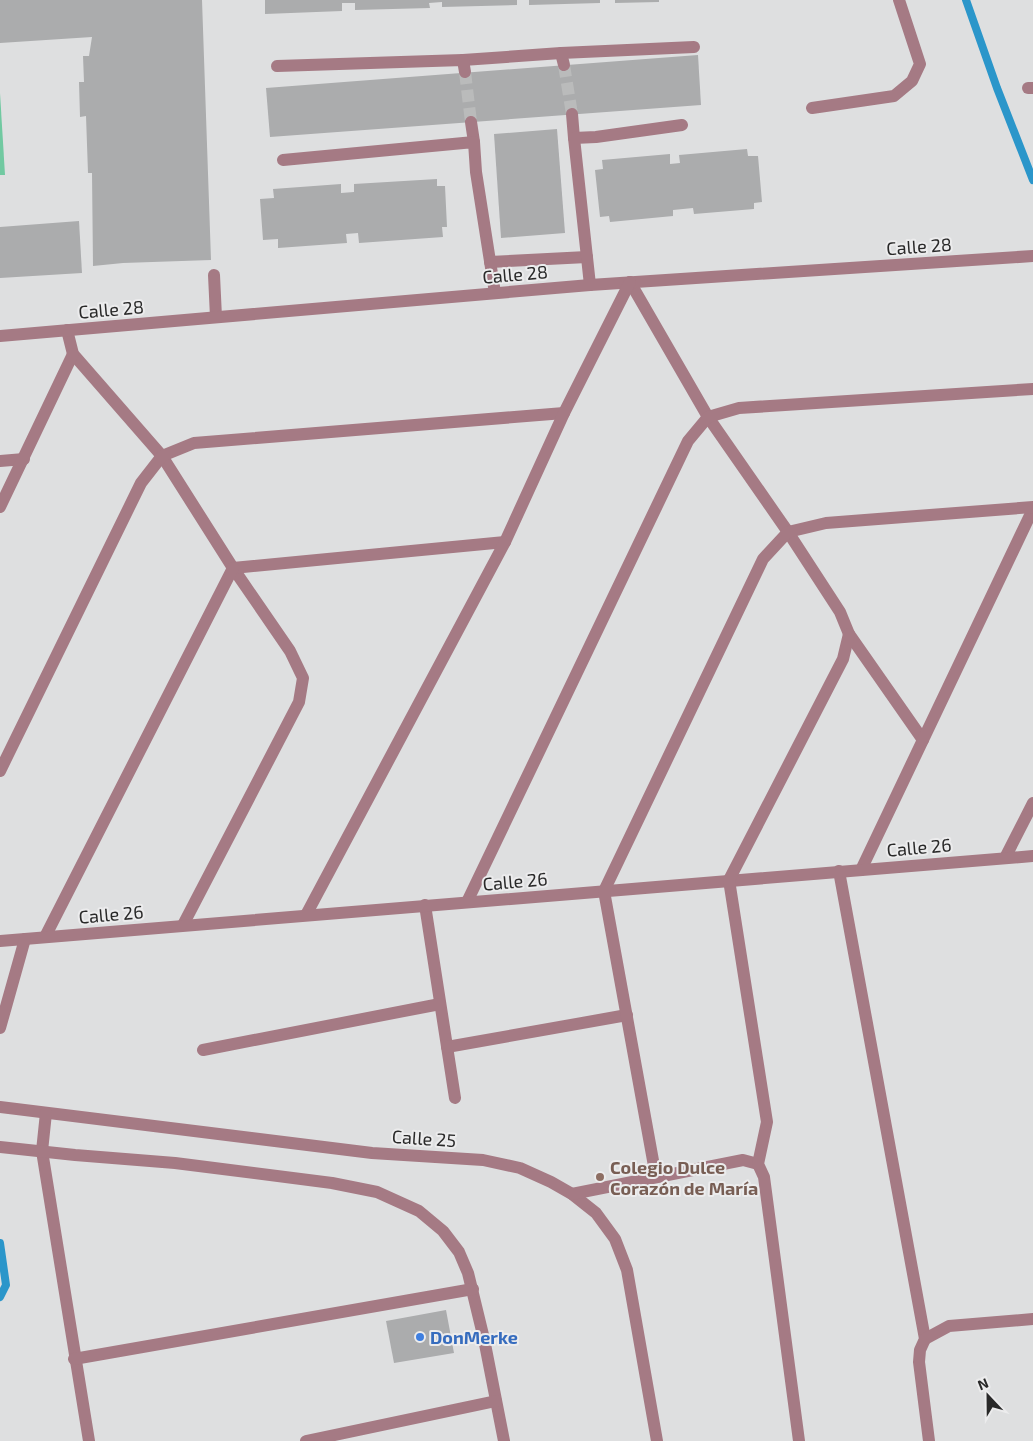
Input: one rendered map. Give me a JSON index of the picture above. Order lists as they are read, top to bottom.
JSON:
{
  "streets": {
    "street": ["Calle 28", "Calle 26", "Calle 25"]
  },
  "places": ["Colegio Dulce Corazón de María", "DonMerke"],
  "north": "top"
}
